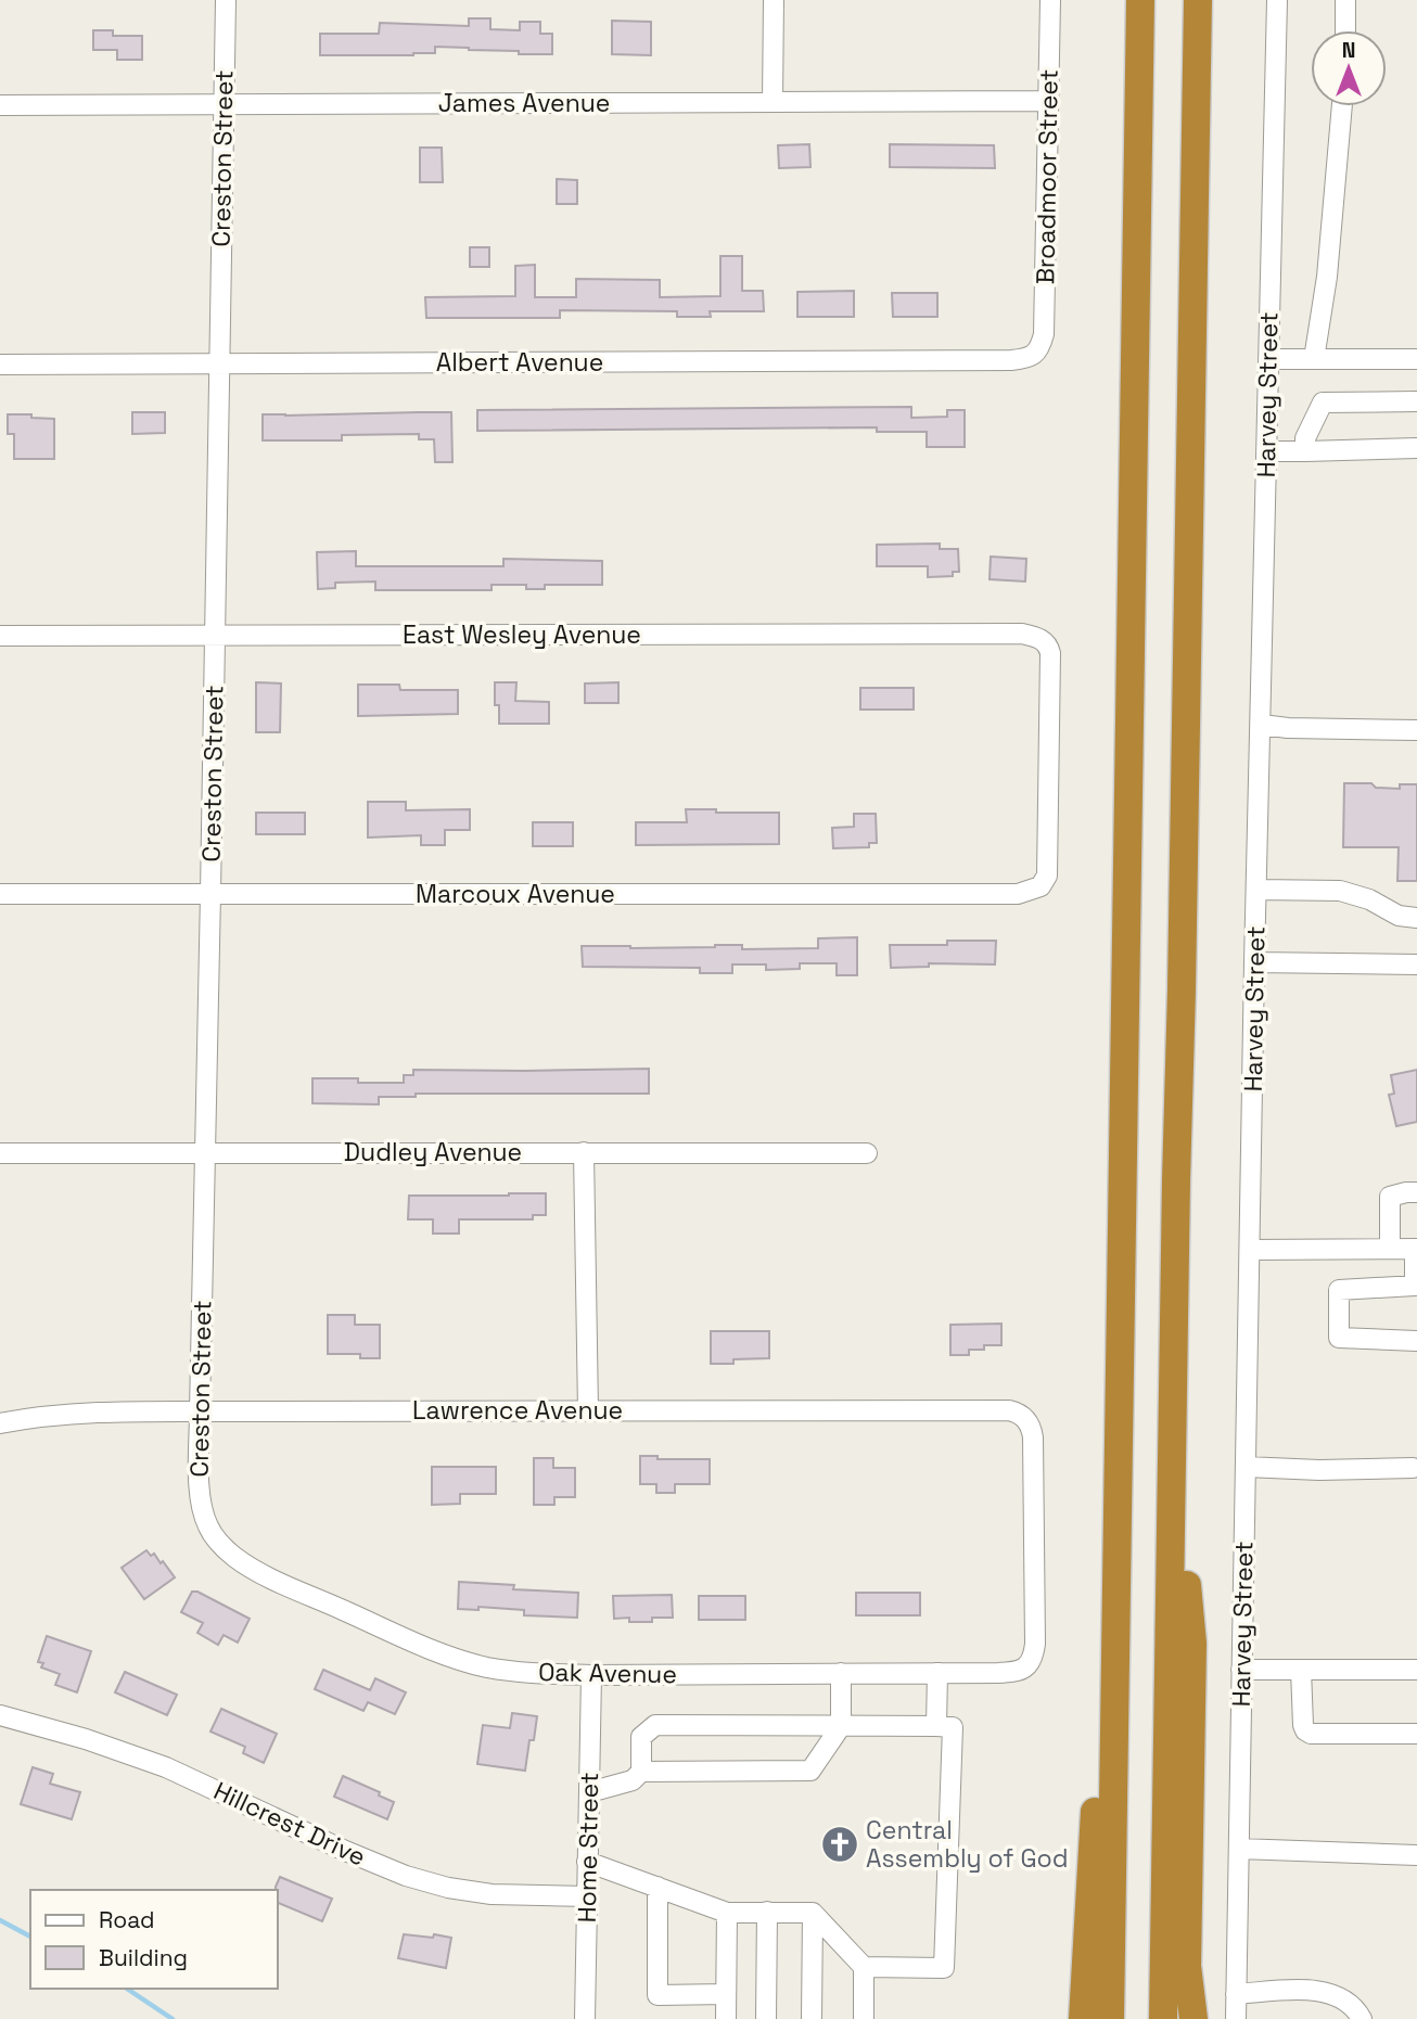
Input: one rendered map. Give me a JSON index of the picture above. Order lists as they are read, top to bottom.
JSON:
{
  "streets": {
    "street": [
      "James Avenue",
      "Creston Street",
      "Broadmoor Street",
      "Albert Avenue",
      "Harvey Street",
      "East Wesley Avenue",
      "Marcoux Avenue",
      "Dudley Avenue",
      "Lawrence Avenue",
      "Oak Avenue",
      "Hillcrest Drive",
      "Home Street"
    ]
  },
  "crossings": [
    ["James Avenue", "Creston Street"],
    ["James Avenue", "Broadmoor Street"],
    ["Creston Street", "Albert Avenue"],
    ["Creston Street", "East Wesley Avenue"],
    ["Creston Street", "Marcoux Avenue"],
    ["Creston Street", "Dudley Avenue"],
    ["Creston Street", "Lawrence Avenue"],
    ["Creston Street", "Oak Avenue"],
    ["Broadmoor Street", "Albert Avenue"],
    ["East Wesley Avenue", "Marcoux Avenue"],
    ["Lawrence Avenue", "Oak Avenue"],
    ["Oak Avenue", "Home Street"],
    ["Hillcrest Drive", "Home Street"]
  ],
  "places": {
    "church": ["Central Assembly of God"]
  },
  "legend": ["Road", "Building"],
  "north": "top"
}
